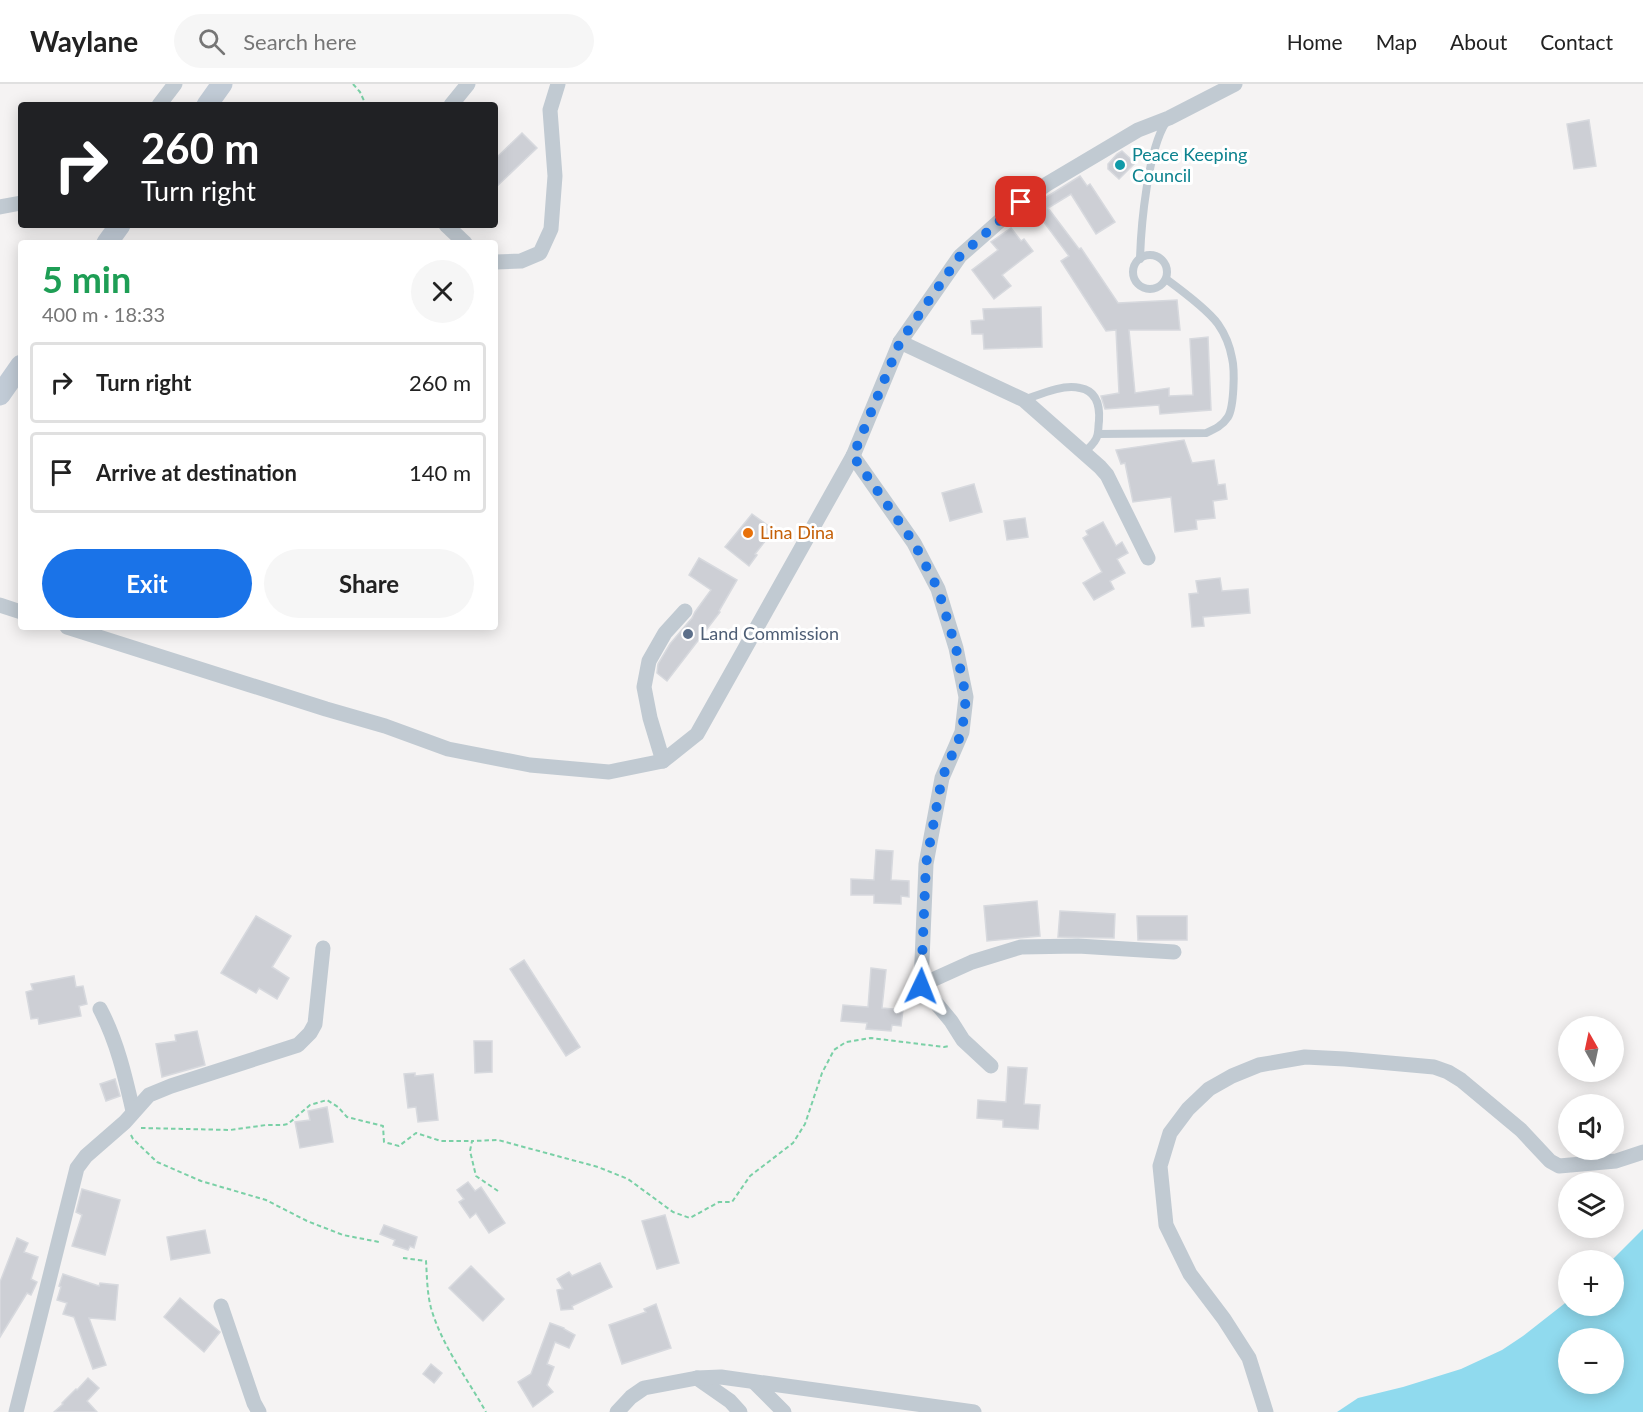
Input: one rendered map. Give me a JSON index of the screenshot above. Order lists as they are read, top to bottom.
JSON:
{
  "places": ["Peace Keeping Council", "Lina Dina", "Land Commission"],
  "north": "top",
  "page": {
    "header": "Waylane",
    "search": "Search here",
    "nav": [
      "Home",
      "Map",
      "About",
      "Contact"
    ],
    "turn": ["260 m", "Turn right"],
    "heading": ["5 min", "400 m · 18:33"],
    "list": [
      {
        "name": "Turn right",
        "value": "260 m"
      },
      {
        "name": "Arrive at destination",
        "value": "140 m"
      }
    ],
    "buttons": ["Exit", "Share"],
    "map_buttons": ["+", "−"]
  }
}
